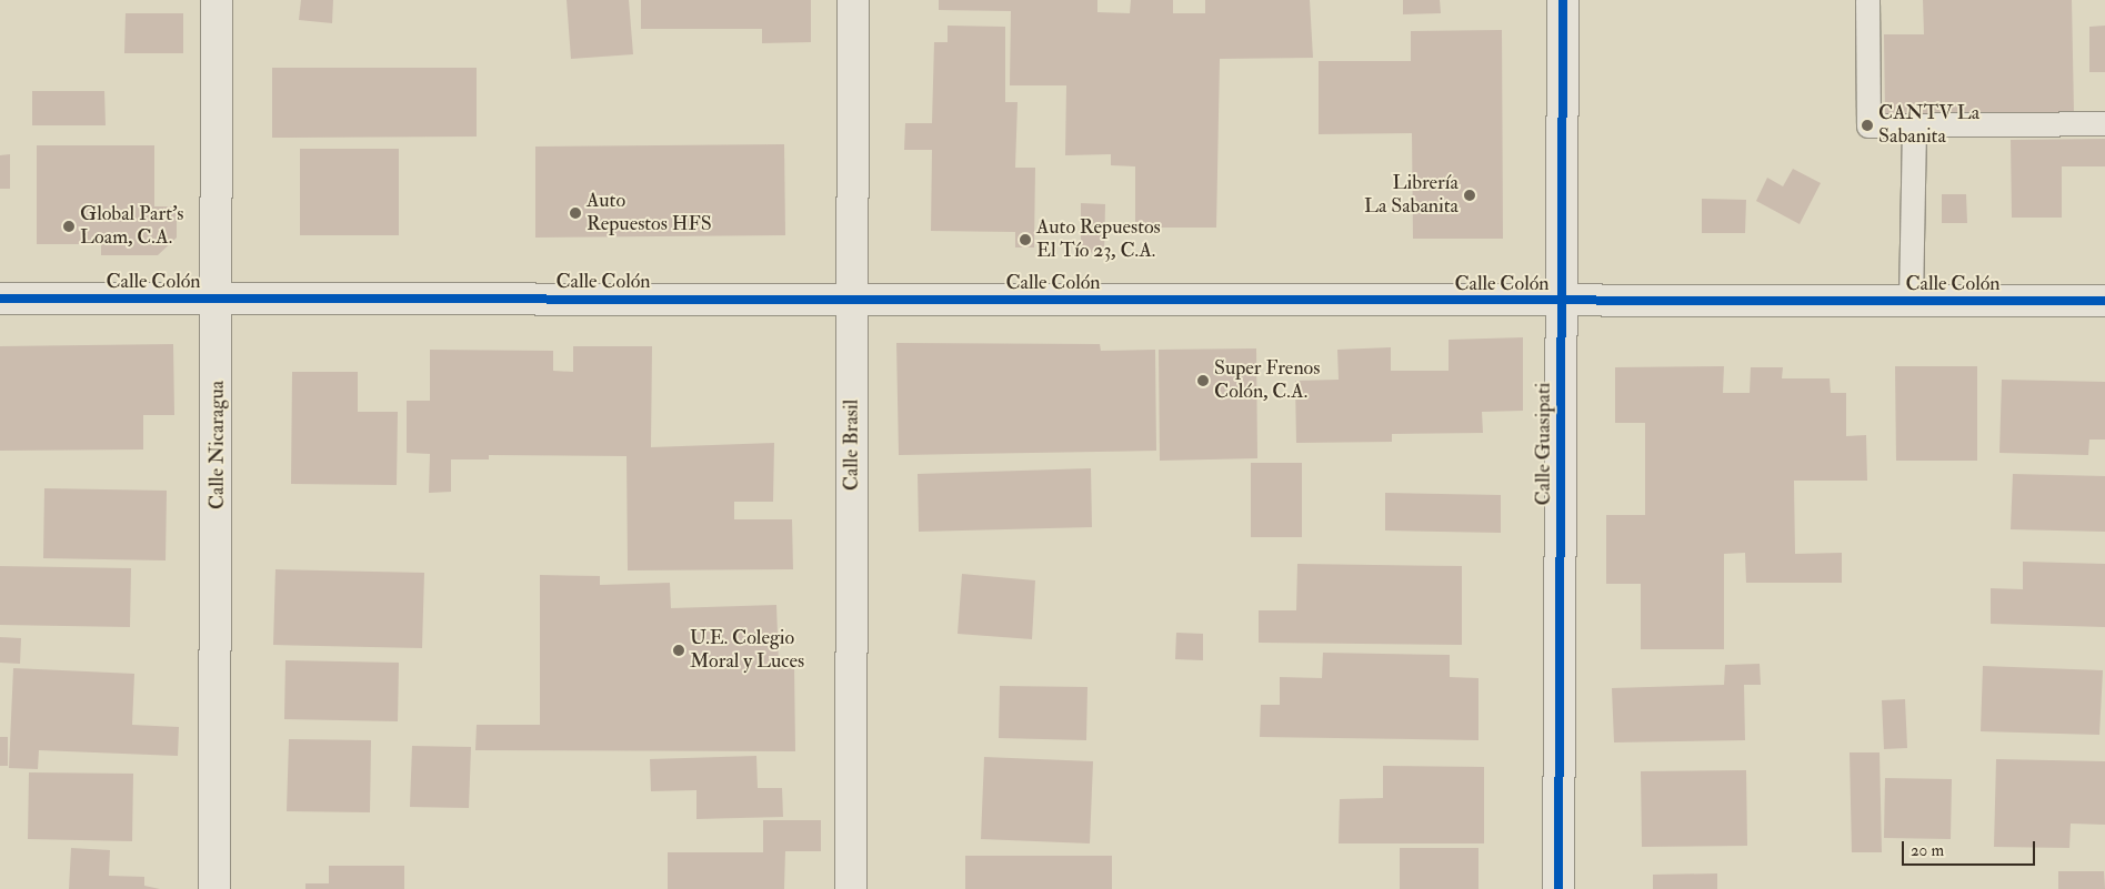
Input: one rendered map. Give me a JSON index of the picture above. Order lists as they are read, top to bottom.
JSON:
{
  "streets": {
    "street": [
      "Calle Colón",
      "Calle Guasipati",
      "Calle Nicaragua",
      "Calle Brasil"
    ]
  },
  "crossings": [
    ["Calle Colón", "Calle Guasipati"],
    ["Calle Colón", "Calle Nicaragua"],
    ["Calle Colón", "Calle Brasil"]
  ],
  "places": [
    "CANTV La Sabanita",
    "Librería La Sabanita",
    "Auto Repuestos HFS",
    "Global Part's Loam, C.A.",
    "Auto Repuestos El Tío 23, C.A.",
    "Super Frenos Colón, C.A.",
    "U.E. Colegio Moral y Luces"
  ],
  "scale_bar": "20 m"
}
